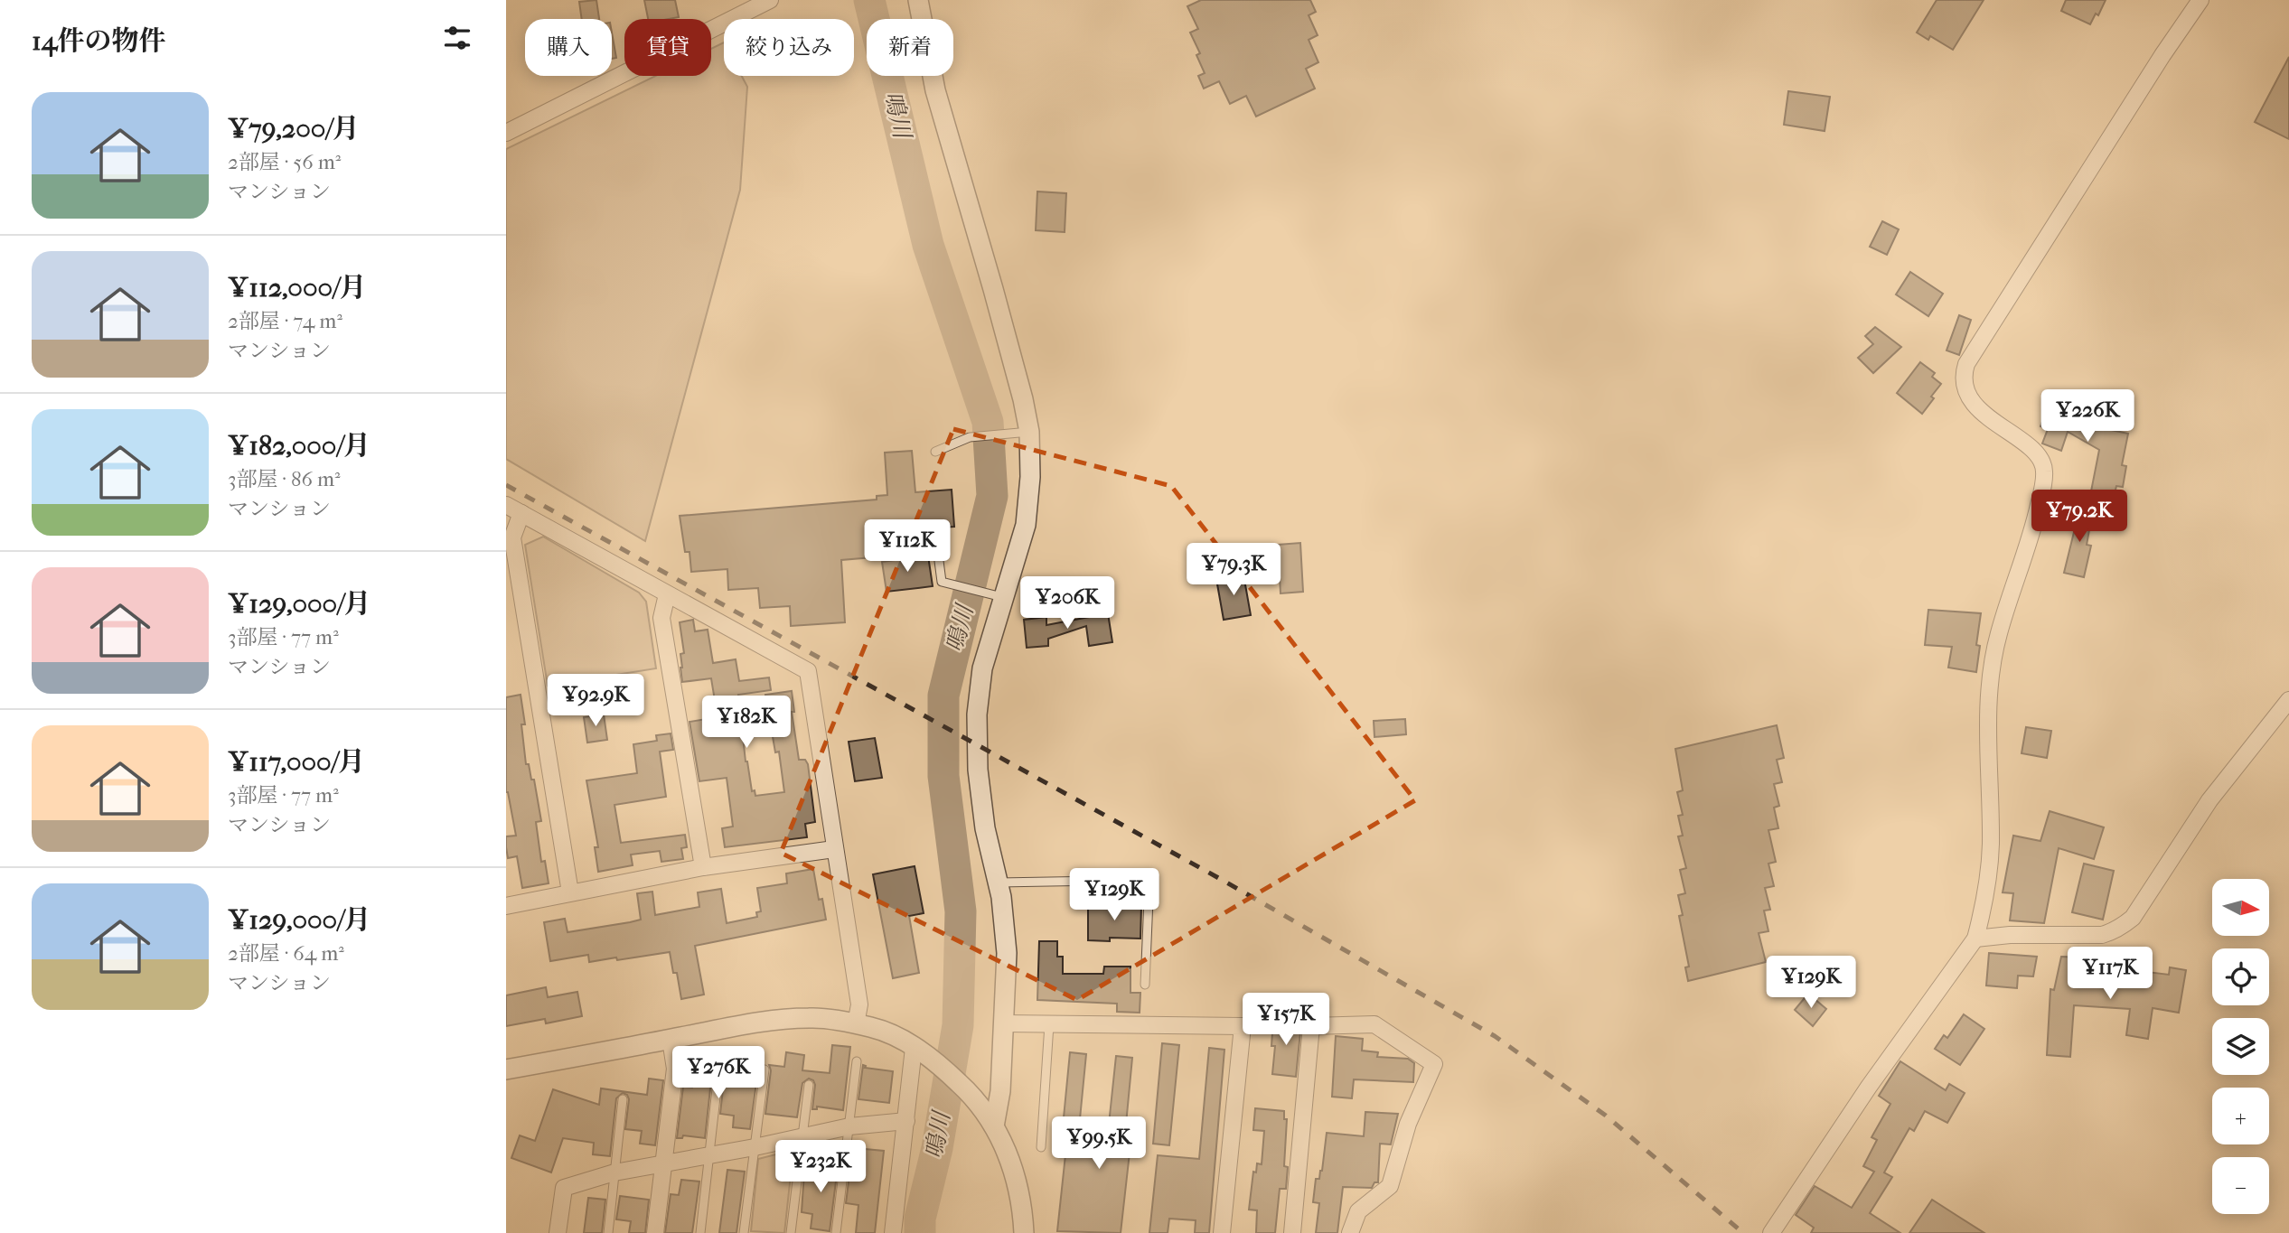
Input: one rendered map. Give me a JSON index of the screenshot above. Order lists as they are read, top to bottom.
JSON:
{
  "water": ["鳴川"],
  "north": "right",
  "page": {
    "heading": "14件の物件",
    "chip": [
      "購入",
      "賃貸",
      "絞り込み",
      "新着"
    ],
    "list": [
      {
        "name": "¥79,200/月",
        "note": "2部屋 · 56 m² · マンション"
      },
      {
        "name": "¥112,000/月",
        "note": "2部屋 · 74 m² · マンション"
      },
      {
        "name": "¥182,000/月",
        "note": "3部屋 · 86 m² · マンション"
      },
      {
        "name": "¥129,000/月",
        "note": "3部屋 · 77 m² · マンション"
      },
      {
        "name": "¥117,000/月",
        "note": "3部屋 · 77 m² · マンション"
      },
      {
        "name": "¥129,000/月",
        "note": "2部屋 · 64 m² · マンション"
      }
    ],
    "price": [
      "¥226K",
      "¥79.2K",
      "¥112K",
      "¥79.3K",
      "¥206K",
      "¥92.9K",
      "¥182K",
      "¥129K",
      "¥117K",
      "¥129K",
      "¥157K",
      "¥276K",
      "¥99.5K",
      "¥232K"
    ],
    "map_buttons": ["+", "−"]
  }
}
